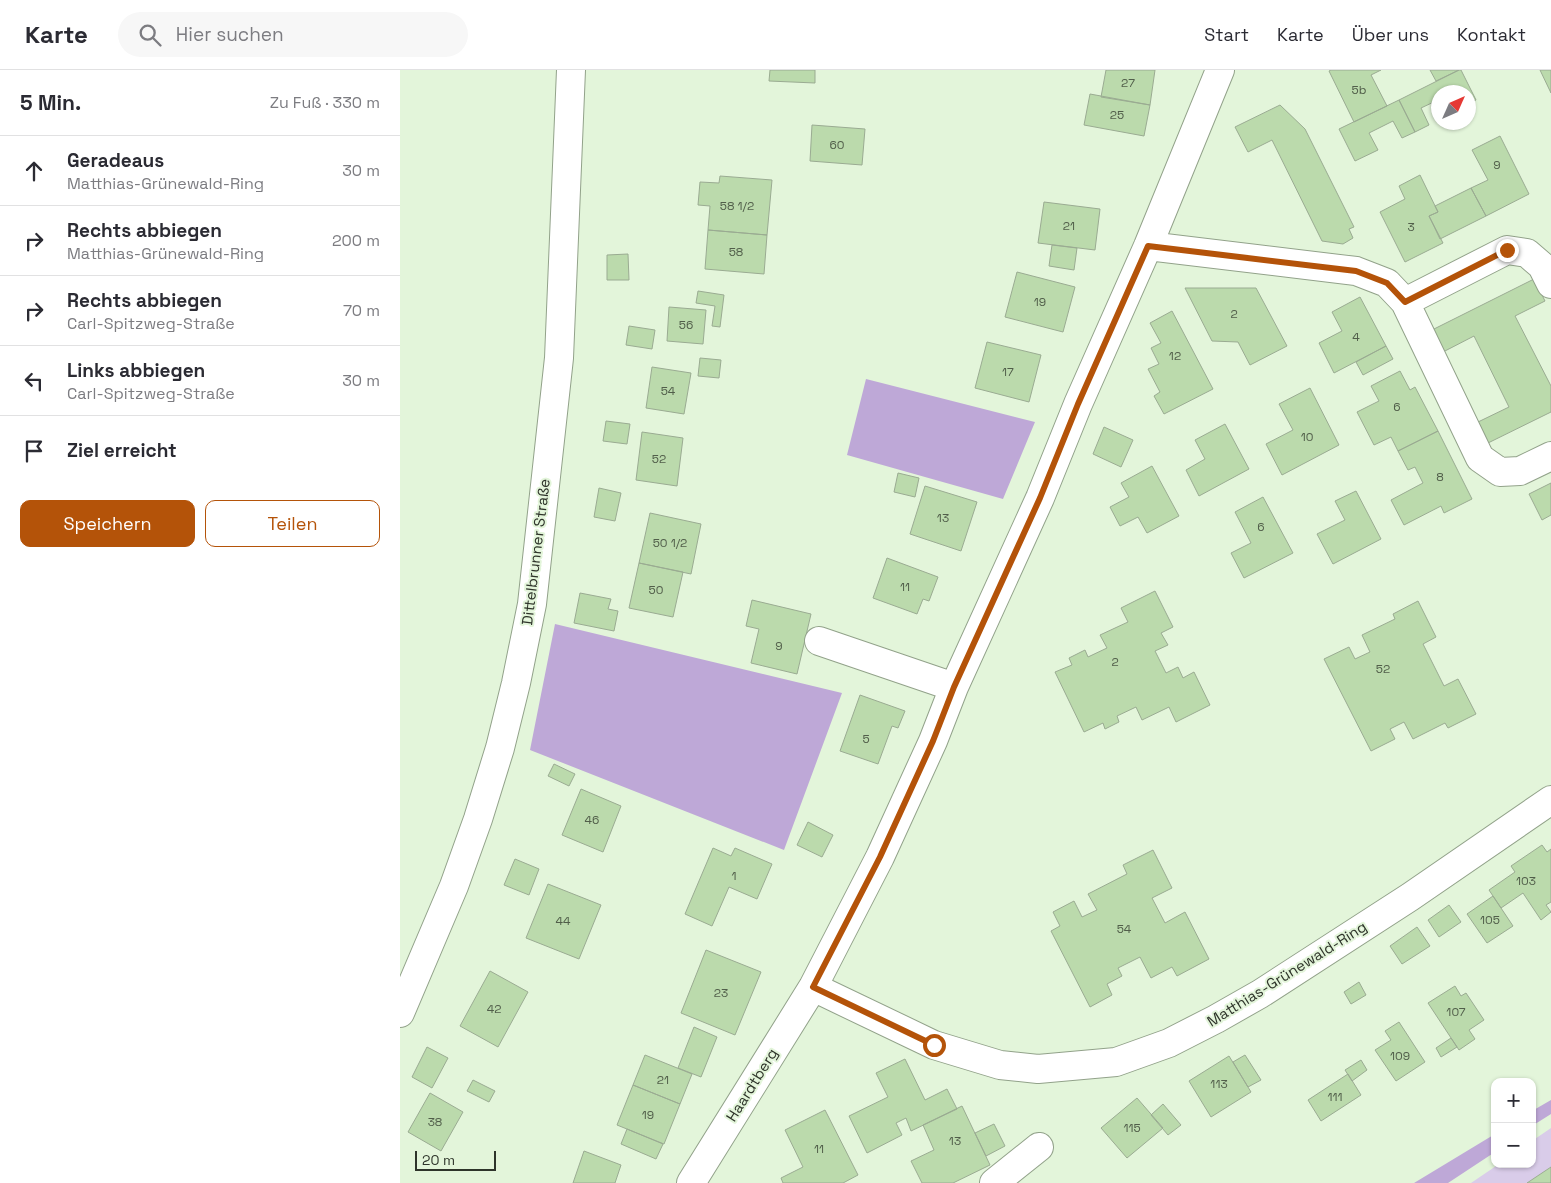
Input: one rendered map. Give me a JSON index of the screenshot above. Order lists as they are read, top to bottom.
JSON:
{
  "streets": {
    "street": ["Dittelbrunner Straße", "Matthias-Grünewald-Ring", "Haardtberg"]
  },
  "crossings": [
    ["Matthias-Grünewald-Ring", "Haardtberg"]
  ],
  "house_numbers": [
    "27",
    "5b",
    "25",
    "60",
    "9",
    "58 1/2",
    "21",
    "3",
    "58",
    "19",
    "2",
    "56",
    "4",
    "12",
    "17",
    "54",
    "6",
    "10",
    "52",
    "8",
    "13",
    "6",
    "50 1/2",
    "11",
    "50",
    "9",
    "2",
    "52",
    "5",
    "46",
    "1",
    "103",
    "105",
    "44",
    "54",
    "23",
    "42",
    "107",
    "109",
    "21",
    "113",
    "111",
    "19",
    "38",
    "115",
    "13",
    "11"
  ],
  "scale_bar": "20 m",
  "north": "top right",
  "page": {
    "header": "Karte",
    "search": "Hier suchen",
    "nav": [
      "Start",
      "Karte",
      "Über uns",
      "Kontakt"
    ],
    "heading": ["5 Min.", "Zu Fuß · 330 m"],
    "list": [
      ["Geradeaus", "Matthias-Grünewald-Ring", "30 m"],
      ["Rechts abbiegen", "Matthias-Grünewald-Ring", "200 m"],
      ["Rechts abbiegen", "Carl-Spitzweg-Straße", "70 m"],
      ["Links abbiegen", "Carl-Spitzweg-Straße", "30 m"],
      "Ziel erreicht"
    ],
    "buttons": ["Speichern", "Teilen"],
    "map_buttons": ["+", "−"],
    "scale": "20 m"
  }
}
